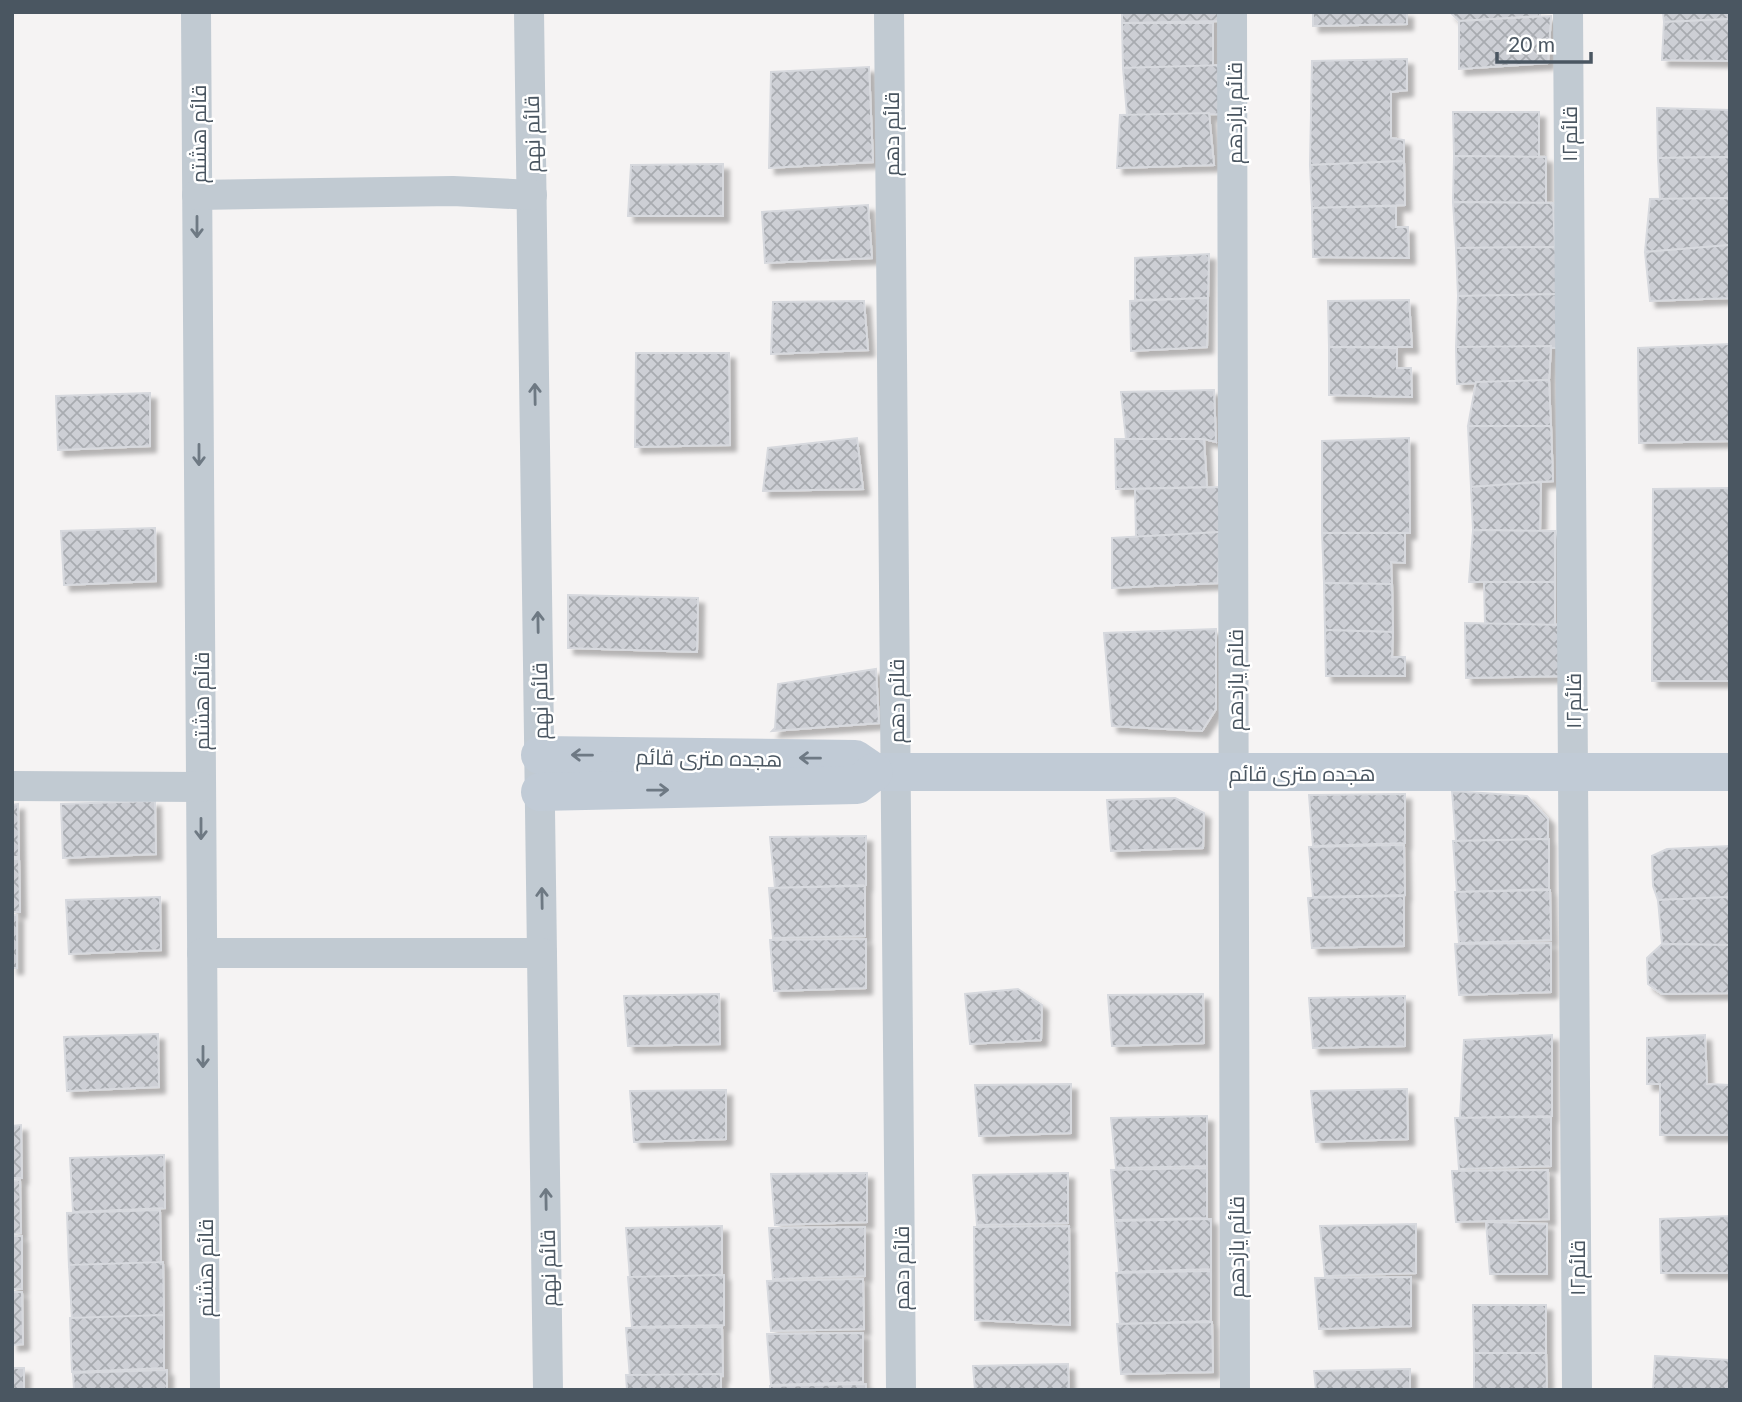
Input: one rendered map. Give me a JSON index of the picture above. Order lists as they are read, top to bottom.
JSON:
{
  "streets": {
    "street": [
      "قائم یازدهم",
      "قائم هشتم",
      "قائم نهم",
      "قائم دهم",
      "قائم۱۲",
      "هجده متری قائم"
    ]
  },
  "crossings": [
    ["قائم یازدهم", "هجده متری قائم"],
    ["قائم نهم", "هجده متری قائم"],
    ["قائم دهم", "هجده متری قائم"],
    ["قائم۱۲", "هجده متری قائم"]
  ],
  "one_way": ["قائم هشتم", "قائم نهم"],
  "scale_bar": "20 m"
}
